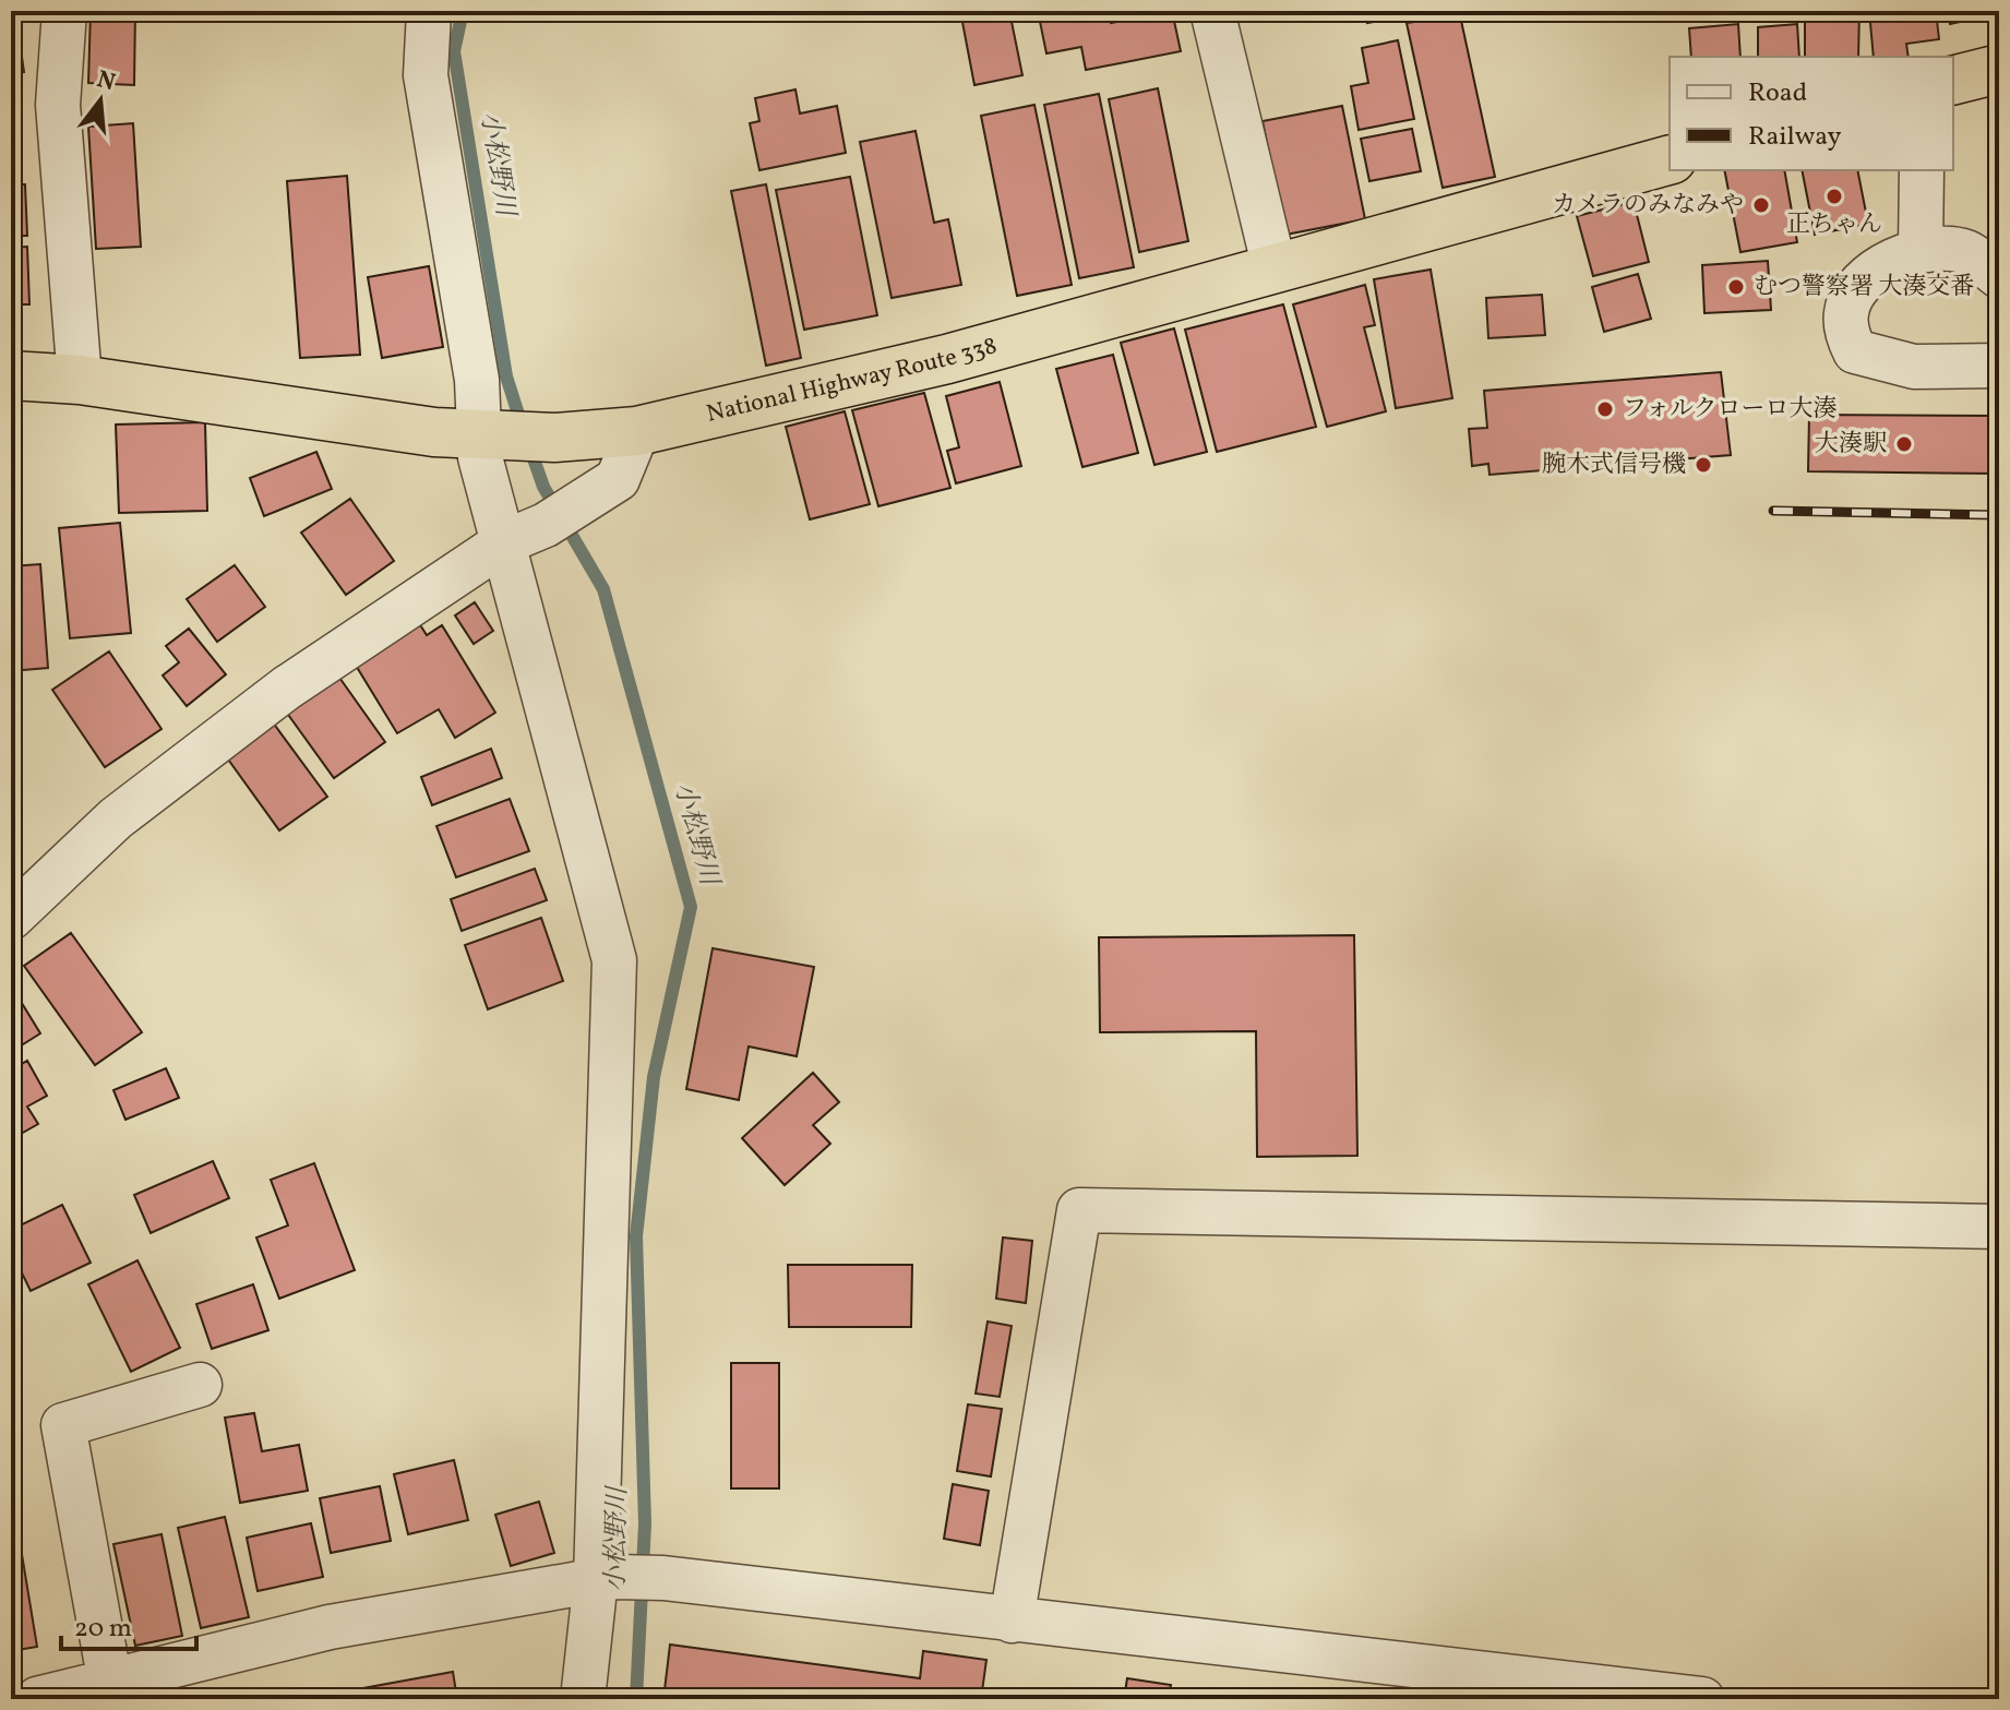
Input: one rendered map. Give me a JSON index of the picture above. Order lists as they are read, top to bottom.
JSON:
{
  "streets": {
    "highway": ["National Highway Route 338"]
  },
  "water": ["小松野川"],
  "places": [
    "正ちゃん",
    "カメラのみなみや",
    "むつ警察署 大湊交番",
    "フォルクローロ大湊",
    "大湊駅",
    "腕木式信号機"
  ],
  "legend": ["Road", "Railway"],
  "scale_bar": "20 m",
  "north": "top"
}
